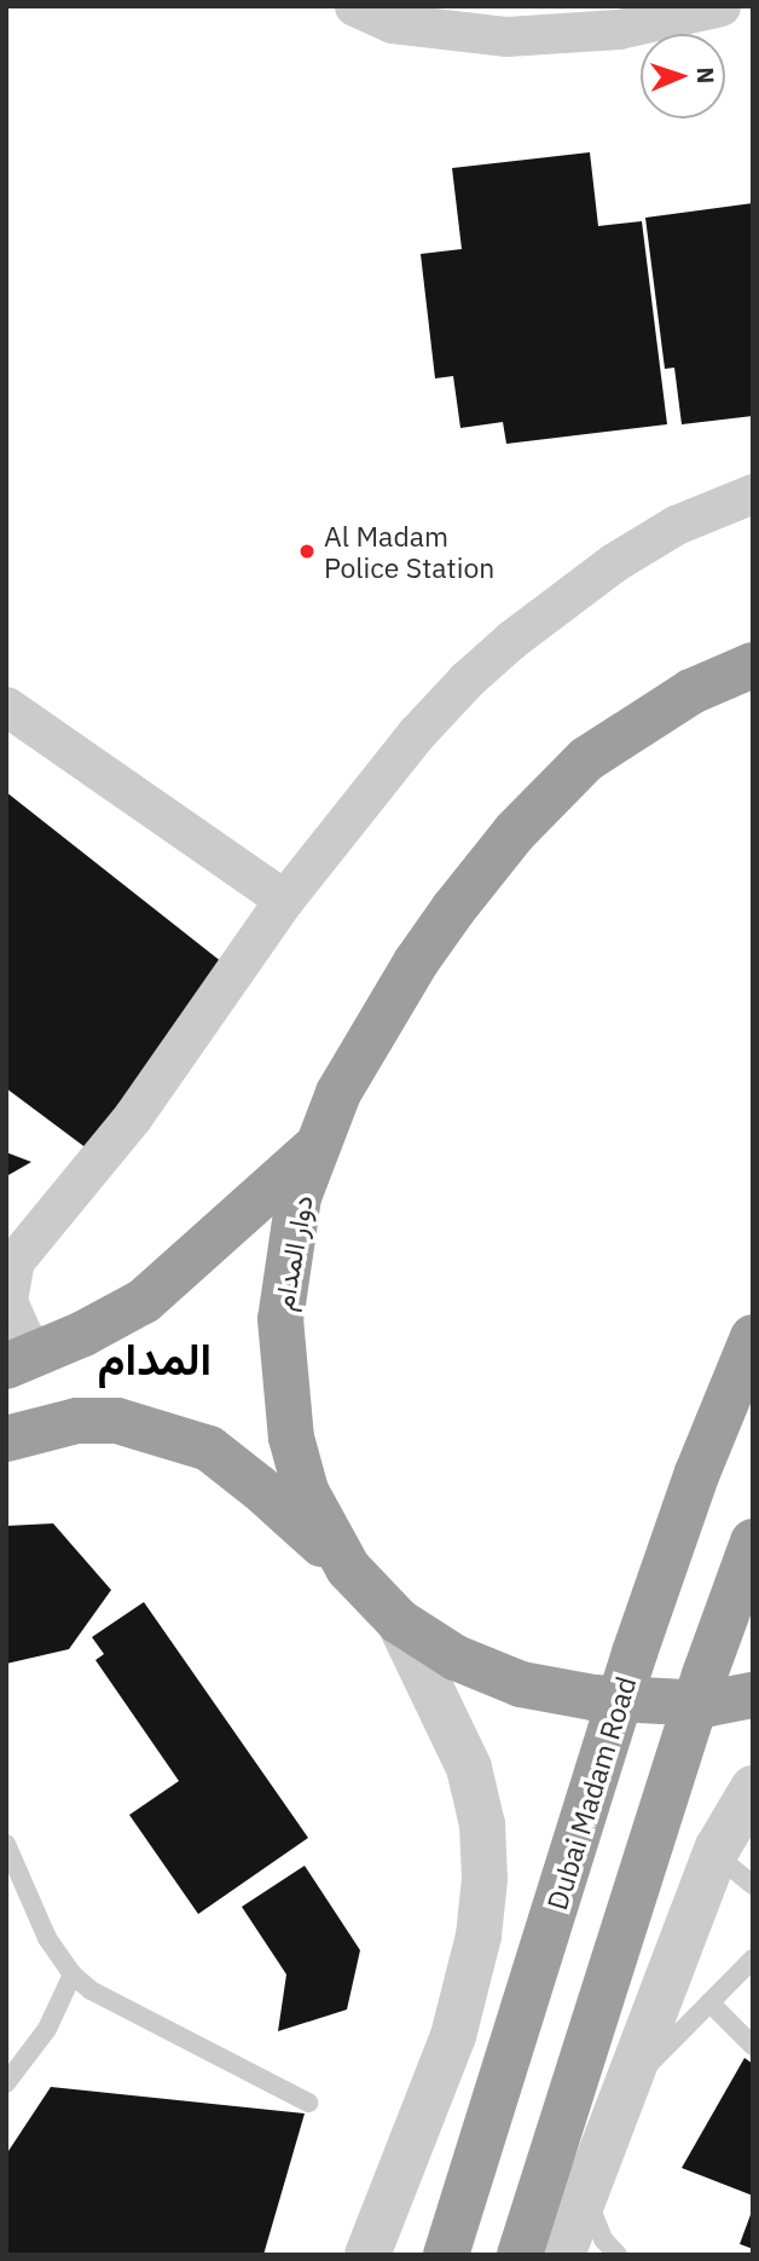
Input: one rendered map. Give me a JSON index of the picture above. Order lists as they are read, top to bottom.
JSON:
{
  "streets": {
    "highway": ["دوار المدام", "Dubai Madam Road"]
  },
  "districts": ["المدام"],
  "places": ["Al Madam Police Station"],
  "north": "right"
}
